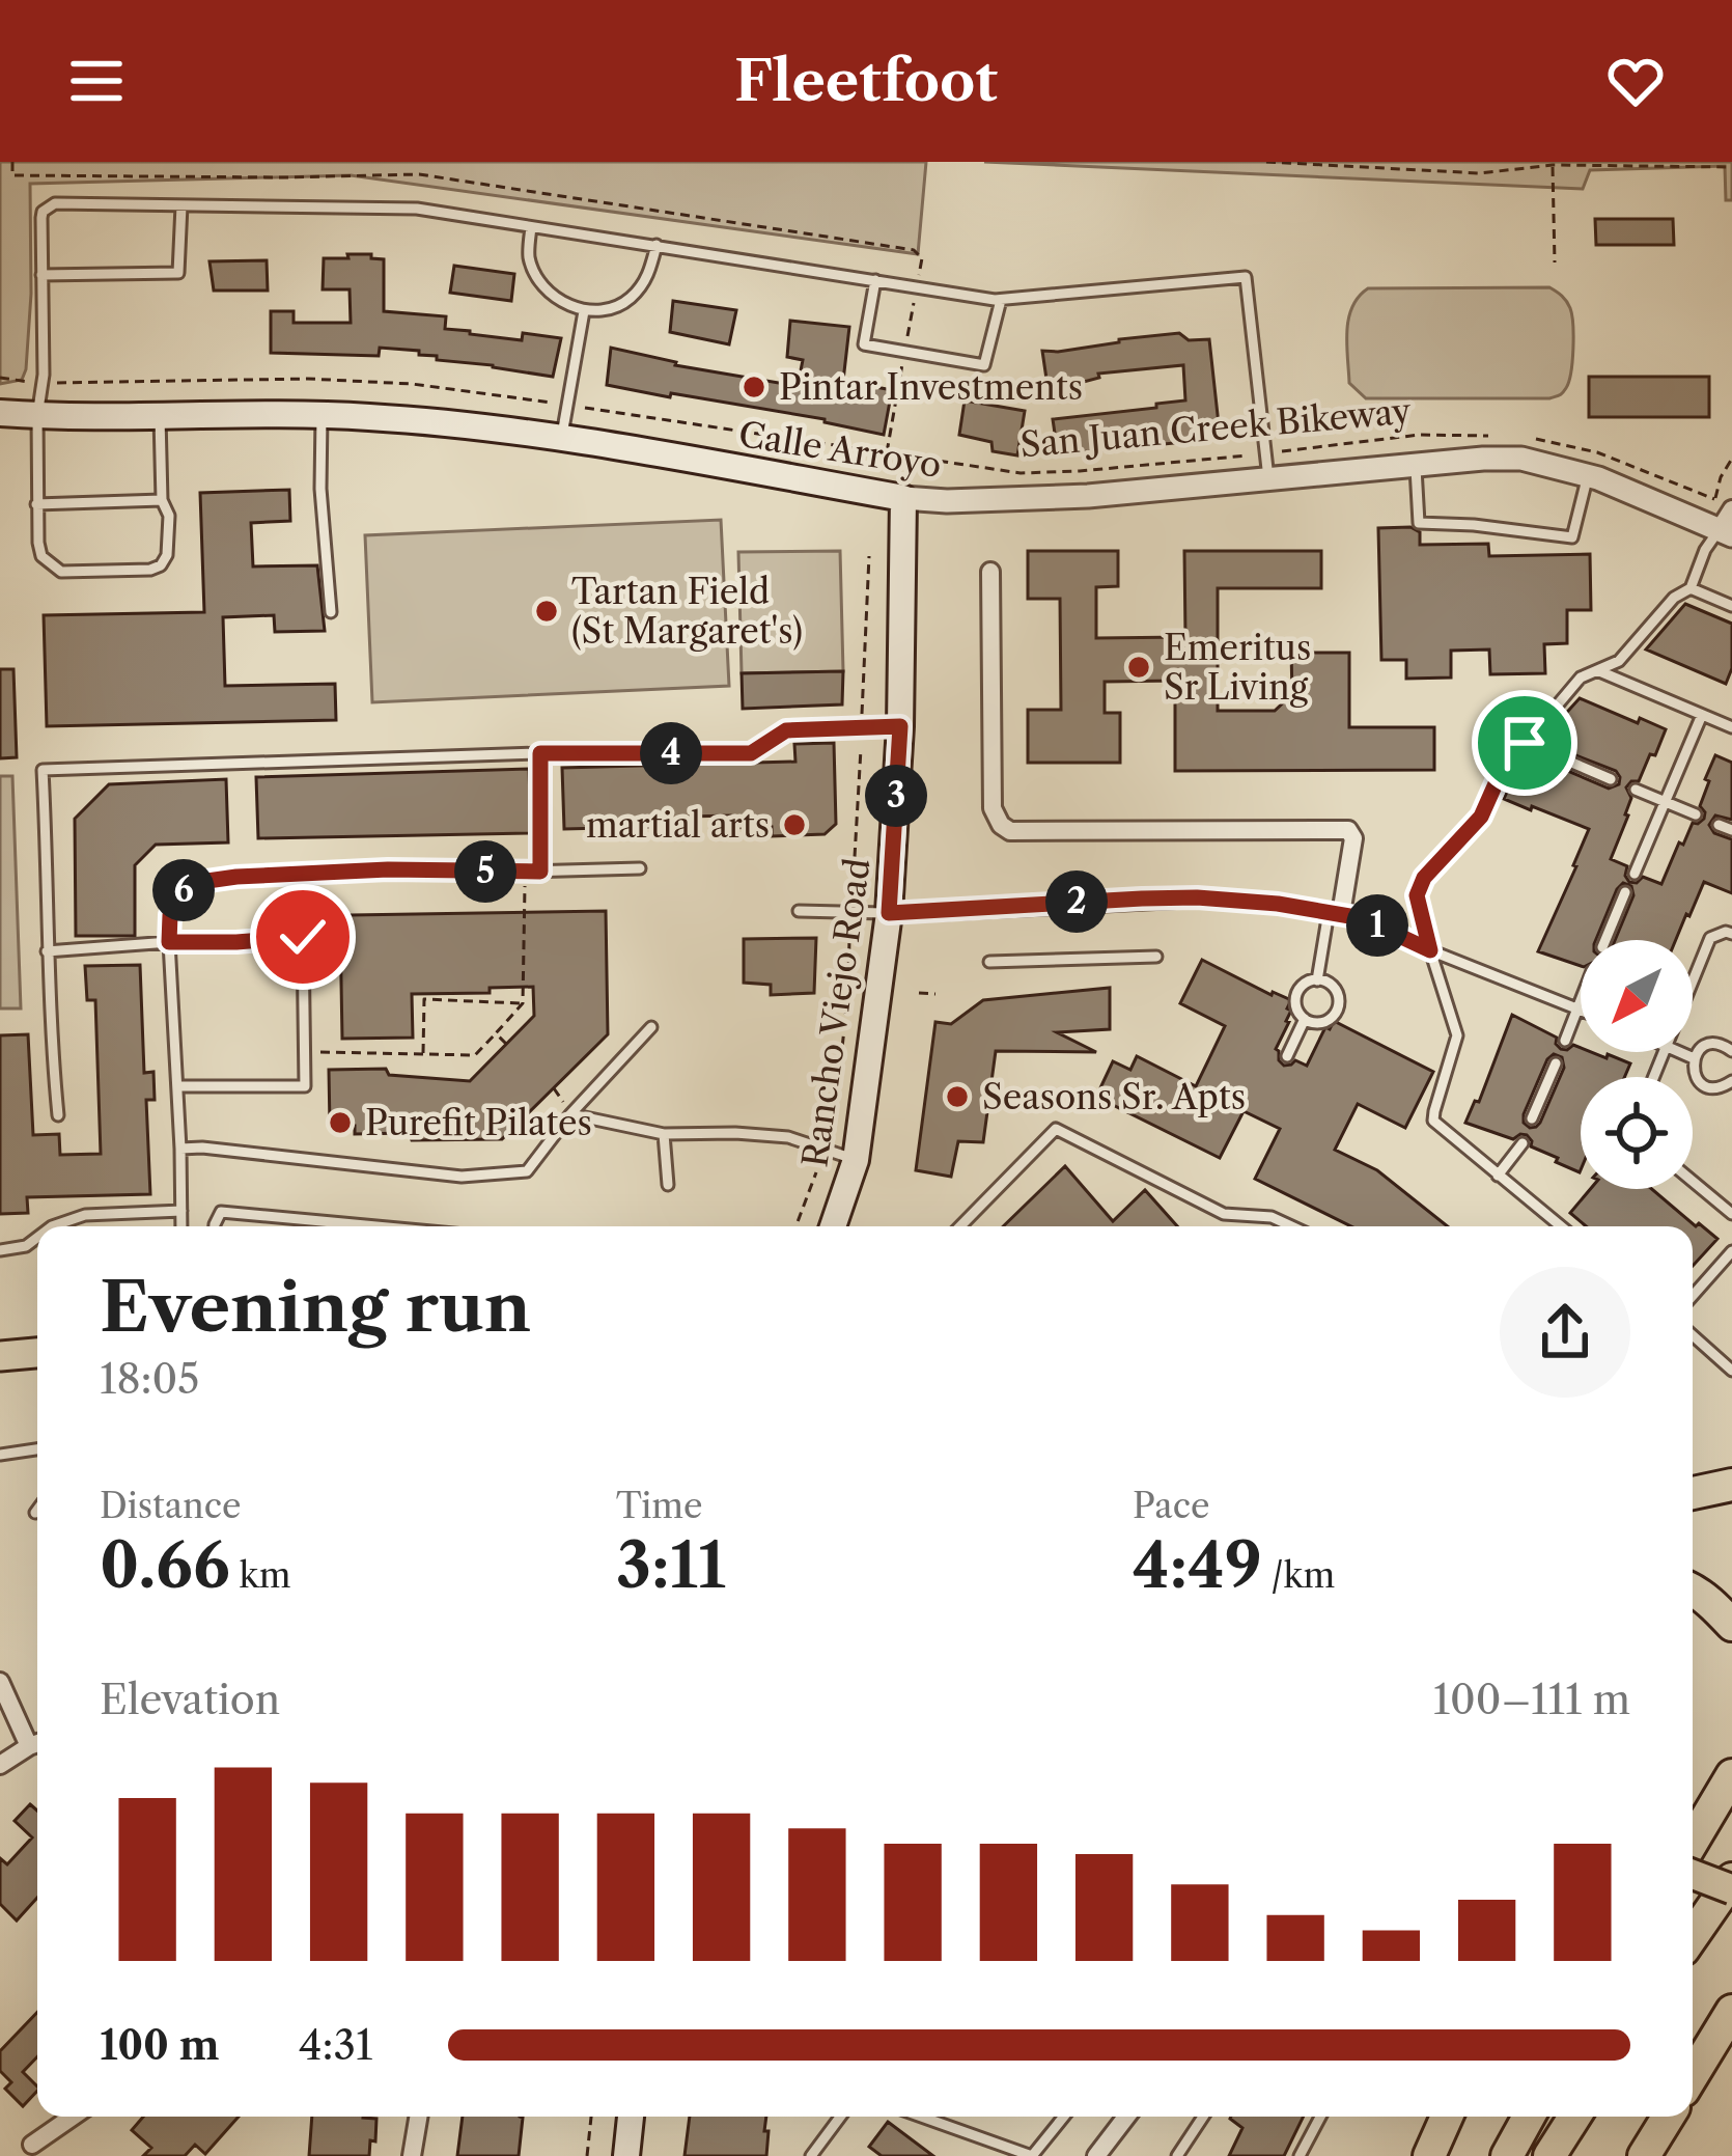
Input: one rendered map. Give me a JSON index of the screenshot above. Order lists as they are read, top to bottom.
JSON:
{
  "streets": {
    "main road": ["Calle Arroyo", "Rancho Viejo Road"],
    "path": ["San Juan Creek Bikeway"]
  },
  "crossings": [
    ["Calle Arroyo", "Rancho Viejo Road"]
  ],
  "places": [
    "Pintar Investments",
    "Tartan Field (St Margaret's)",
    "Emeritus Sr Living",
    "martial arts",
    "Seasons Sr. Apts",
    "Purefit Pilates"
  ],
  "north": "bottom left",
  "page": {
    "header": "Fleetfoot",
    "pins": [
      "4",
      "3",
      "5",
      "6",
      "2",
      "1"
    ],
    "heading": ["Evening run", "18:05"],
    "stats": [
      ["Distance", "0.66 km"],
      ["Time", "3:11"],
      ["Pace", "4:49 /km"]
    ],
    "chart": ["Elevation", "100–111 m"],
    "list": [
      {
        "name": "100 m",
        "note": "4:31"
      }
    ]
  }
}
